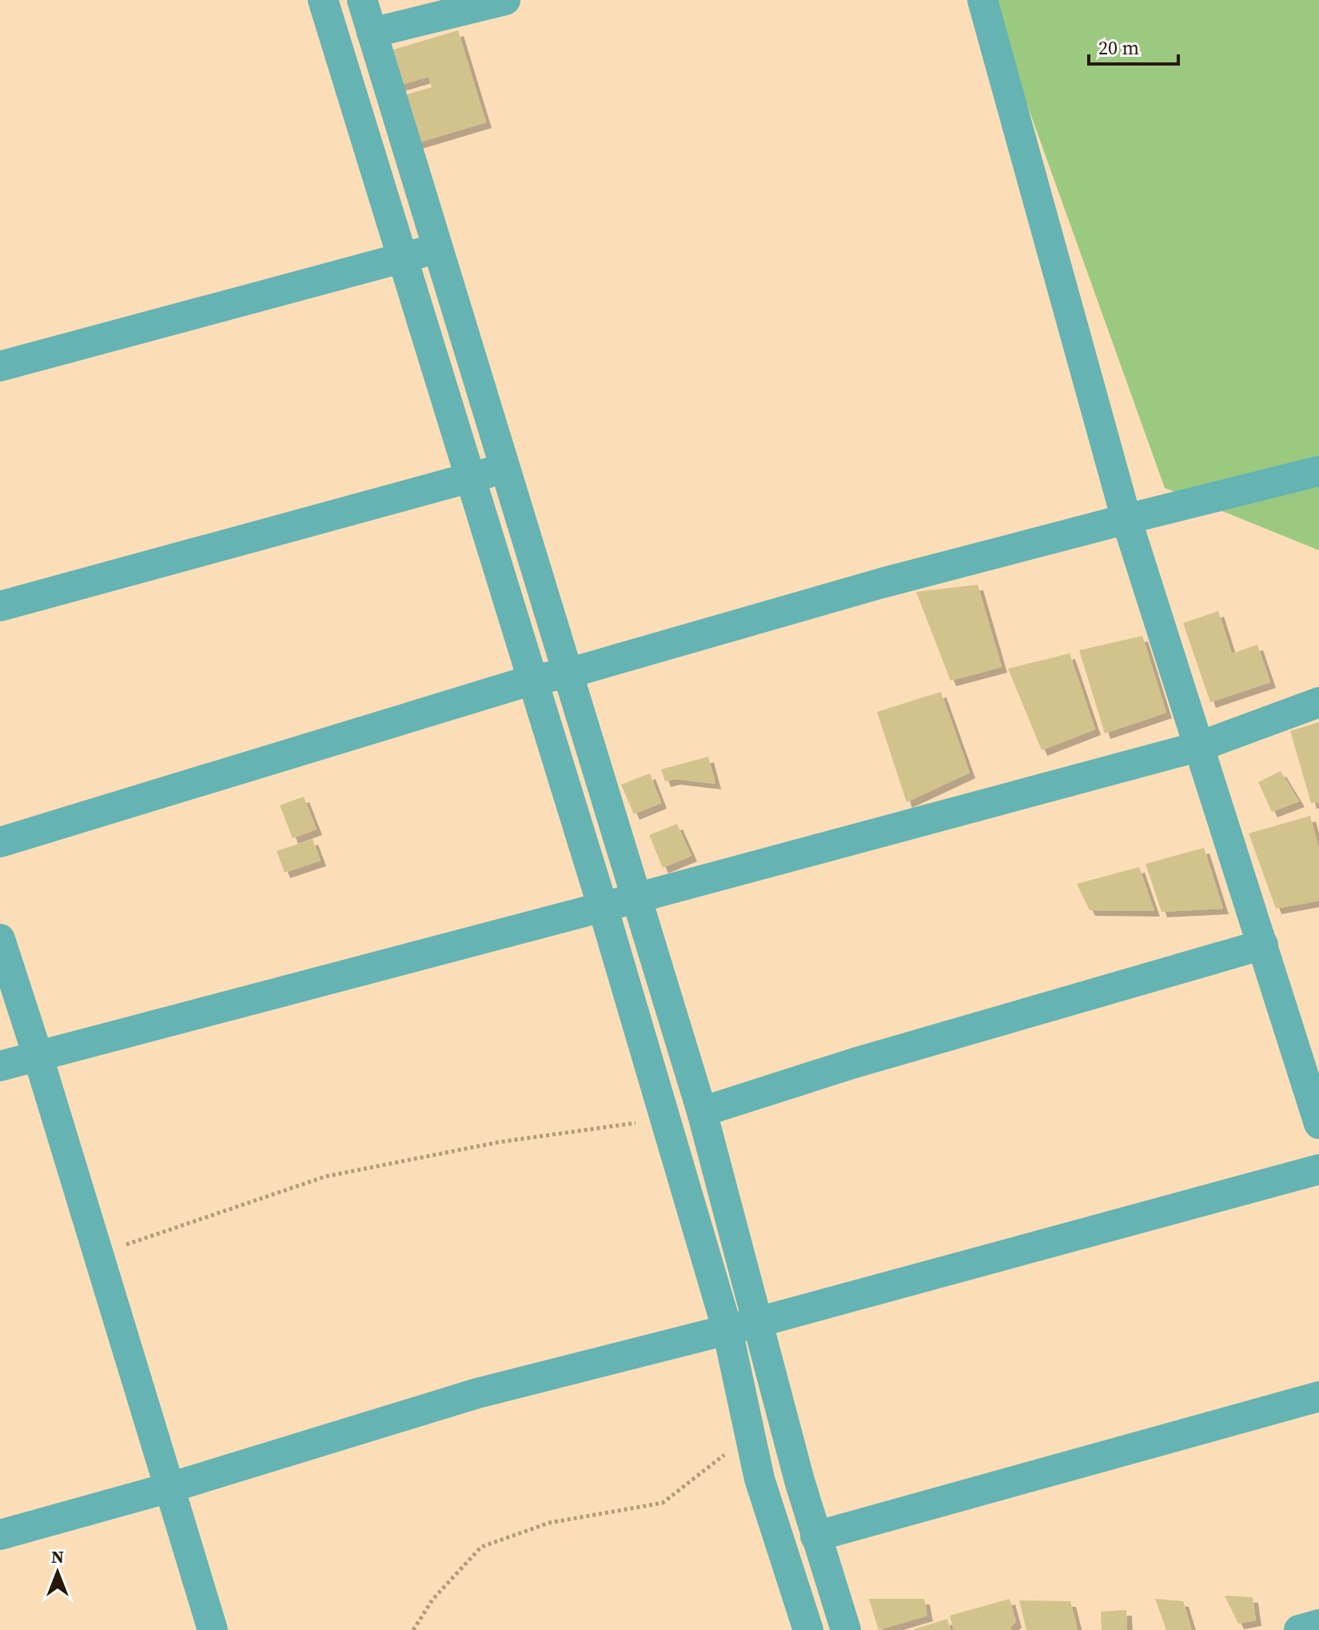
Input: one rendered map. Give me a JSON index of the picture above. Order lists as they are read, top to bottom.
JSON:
{
  "scale_bar": "20 m",
  "north": "top"
}
